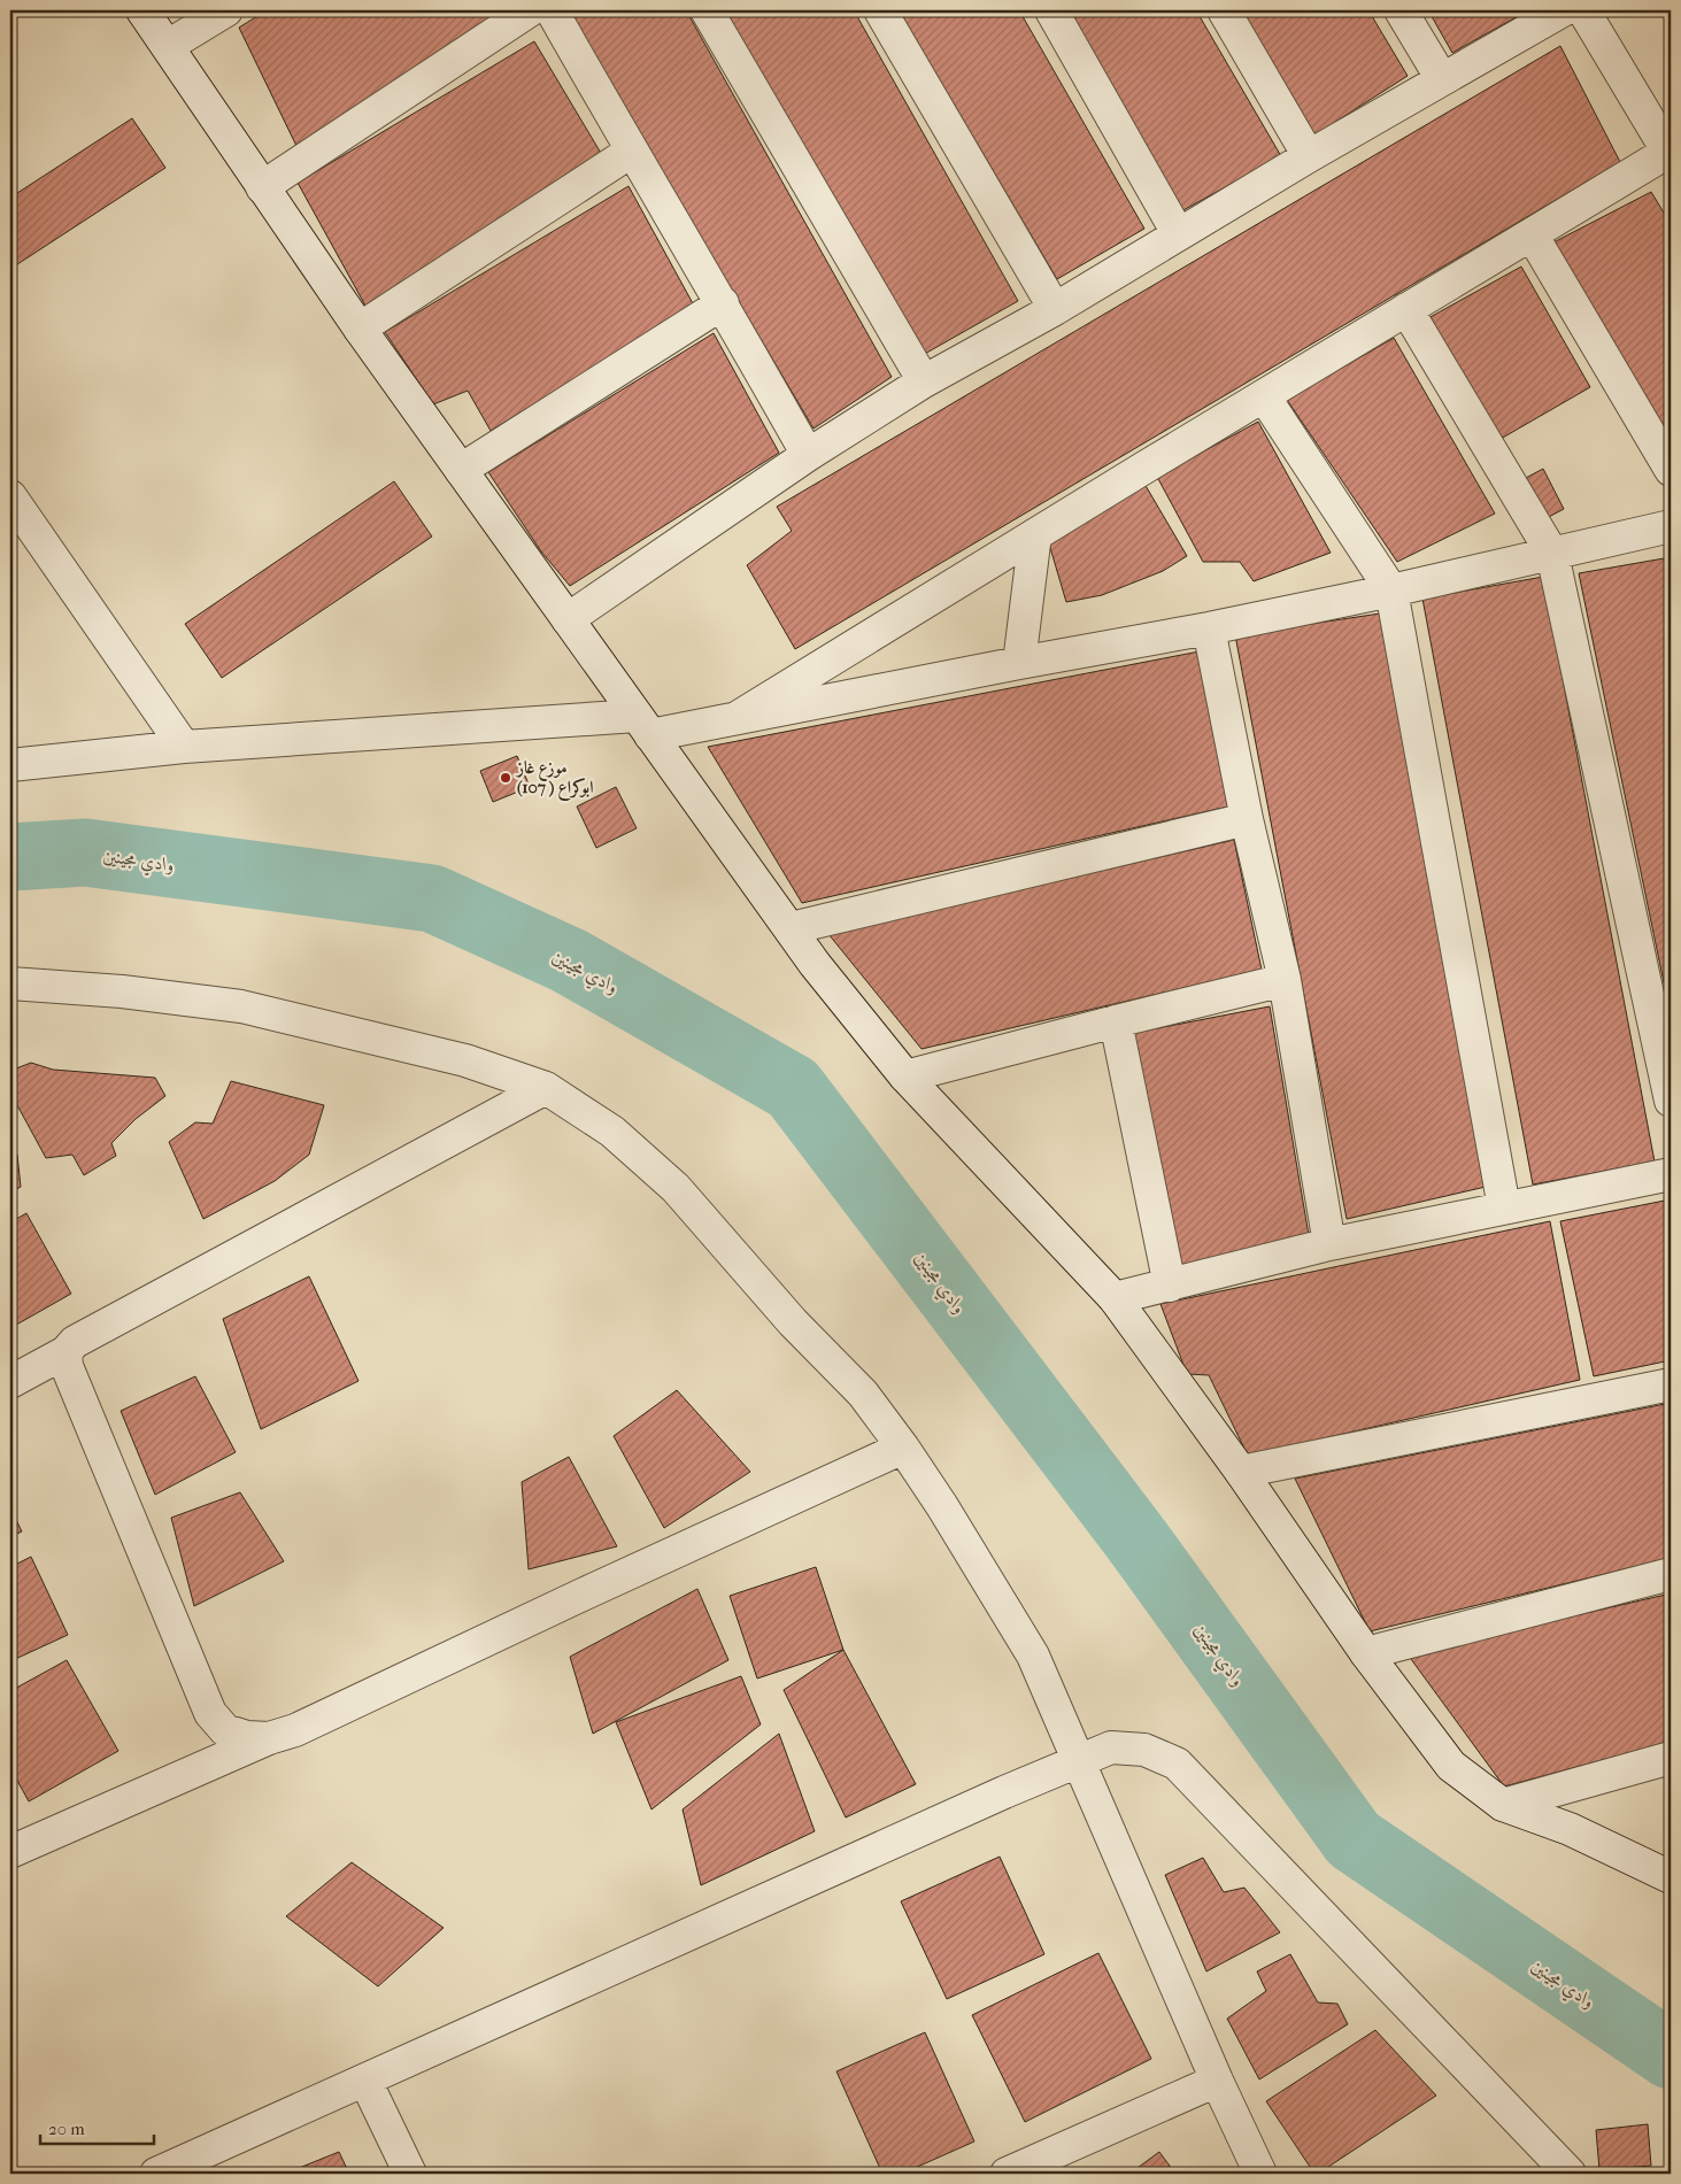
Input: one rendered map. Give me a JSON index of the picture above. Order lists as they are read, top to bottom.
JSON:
{
  "water": ["وادي مجينين"],
  "places": ["موزع غاز ابوكراع ( 107)"],
  "scale_bar": "20 m"
}
